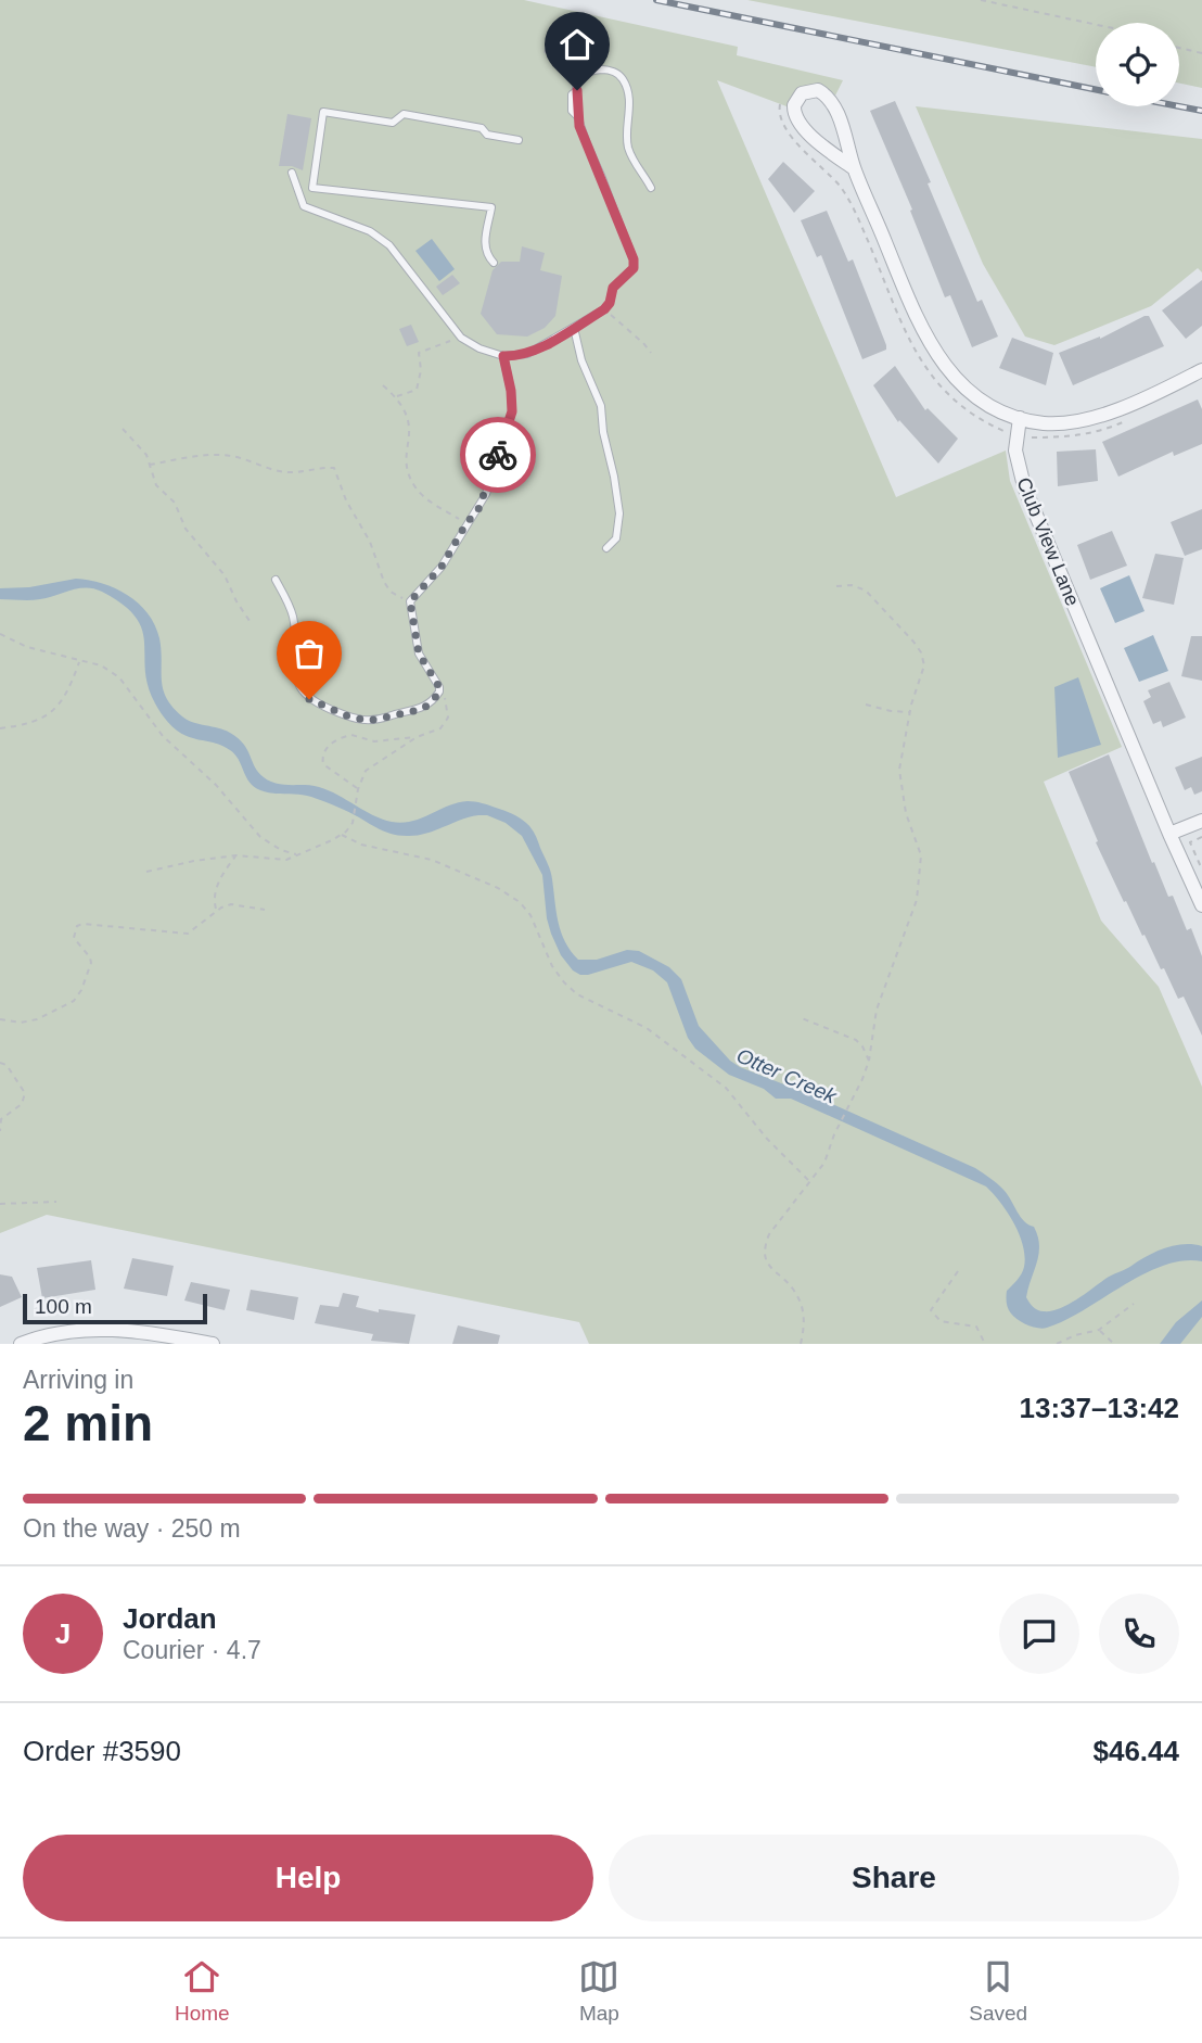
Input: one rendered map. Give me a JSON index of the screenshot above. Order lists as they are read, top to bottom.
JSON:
{
  "streets": {
    "street": ["Club View Lane"]
  },
  "water": ["Otter Creek"],
  "scale_bar": "100 m",
  "page": {
    "scale": "100 m",
    "heading": ["2 min", "Arriving in", "13:37–13:42"],
    "panel": [
      "Jordan",
      "Courier · 4.7",
      "Order #3590",
      "$46.44"
    ],
    "bar": "On the way · 250 m",
    "round": "J",
    "buttons": ["Help", "Share"],
    "tabs": ["Home", "Map", "Saved"]
  }
}
